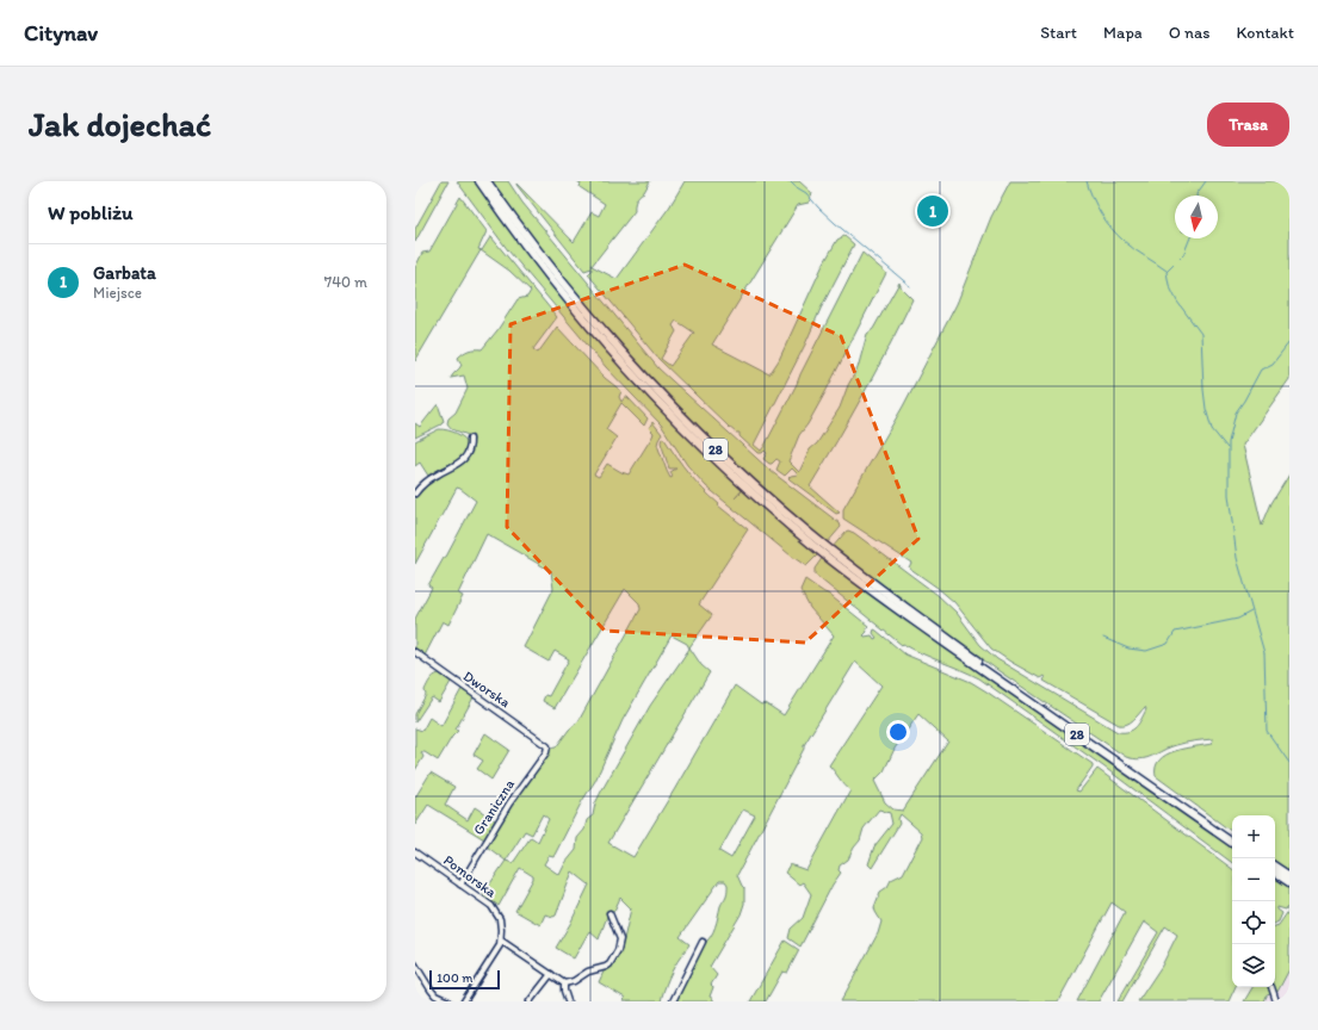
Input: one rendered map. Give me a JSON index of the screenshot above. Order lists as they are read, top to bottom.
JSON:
{
  "streets": {
    "main road": ["28"],
    "street": ["Dworska", "Graniczna", "Pomorska"]
  },
  "crossings": [
    ["Dworska", "Graniczna"],
    ["Graniczna", "Pomorska"]
  ],
  "scale_bar": "100 m",
  "north": "bottom",
  "page": {
    "header": "Citynav",
    "nav": [
      "Start",
      "Mapa",
      "O nas",
      "Kontakt"
    ],
    "buttons": "Trasa",
    "title": "Jak dojechać",
    "heading": "W pobliżu",
    "pins": "1",
    "list": [
      {
        "mark": "1",
        "name": "Garbata",
        "note": "Miejsce",
        "value": "740 m"
      }
    ],
    "map_buttons": ["+", "−"],
    "scale": "100 m"
  }
}
